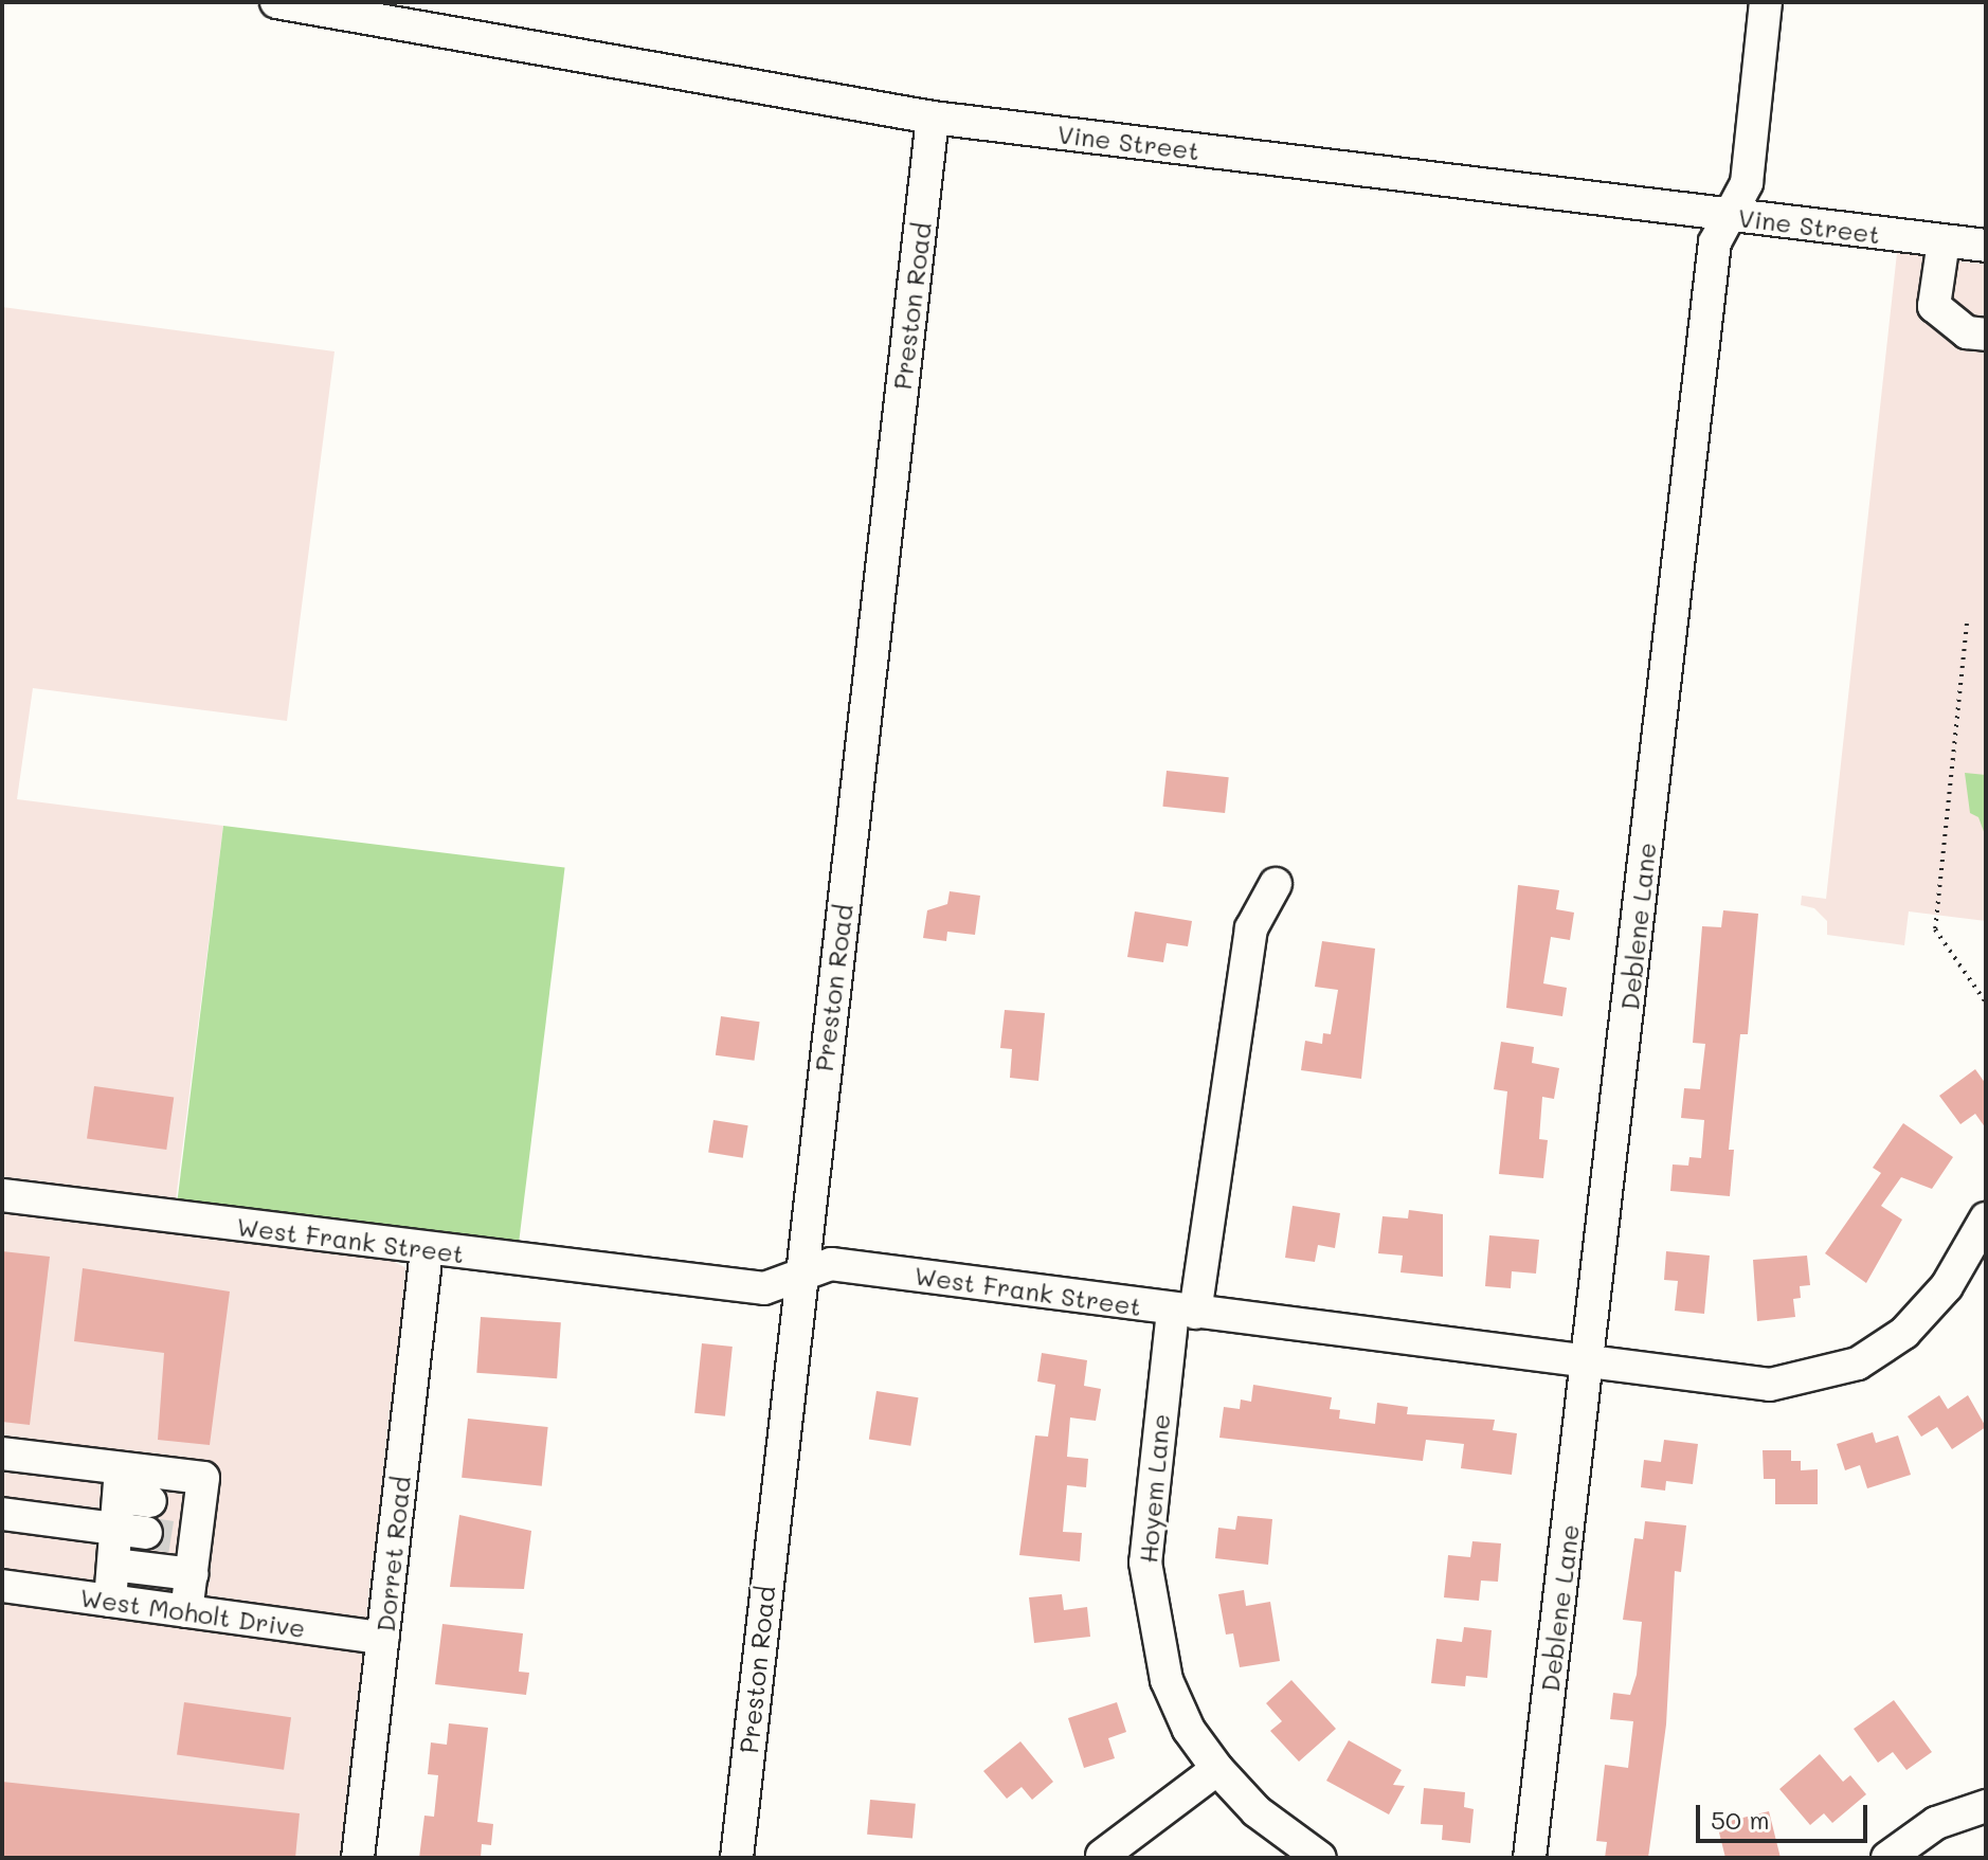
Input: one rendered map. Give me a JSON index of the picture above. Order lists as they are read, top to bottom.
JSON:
{
  "streets": {
    "street": [
      "Vine Street",
      "Preston Road",
      "Deblene Lane",
      "West Frank Street",
      "Hoyem Lane",
      "Dorret Road",
      "West Moholt Drive"
    ]
  },
  "crossings": [
    ["Vine Street", "Preston Road"],
    ["Vine Street", "Deblene Lane"],
    ["Preston Road", "West Frank Street"],
    ["Deblene Lane", "West Frank Street"],
    ["West Frank Street", "Hoyem Lane"],
    ["West Frank Street", "Dorret Road"],
    ["Dorret Road", "West Moholt Drive"]
  ],
  "scale_bar": "50 m"
}
